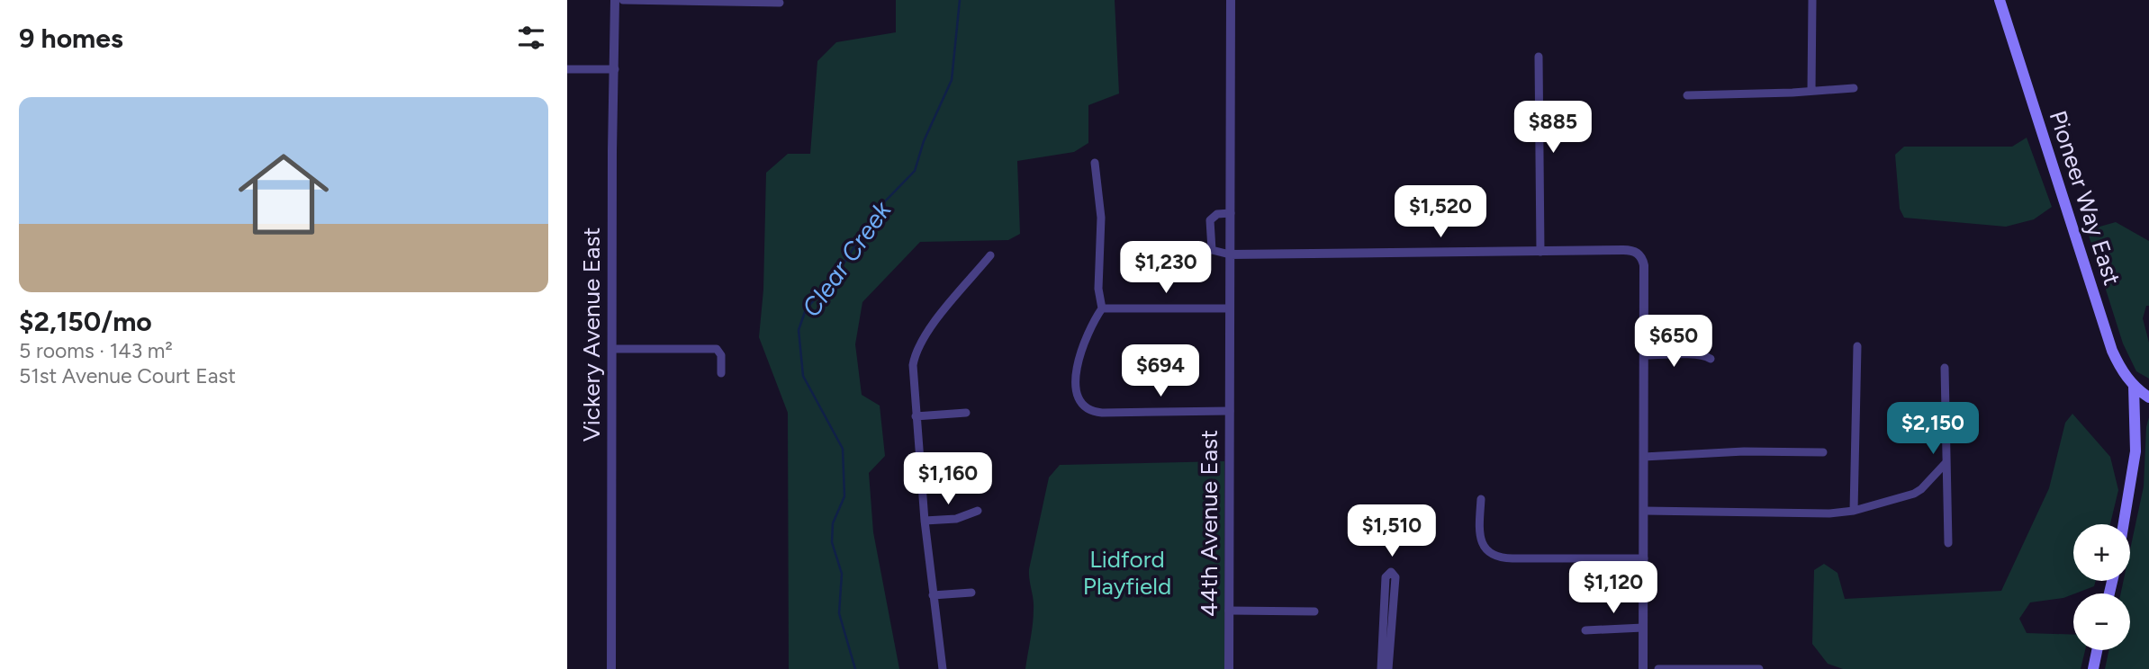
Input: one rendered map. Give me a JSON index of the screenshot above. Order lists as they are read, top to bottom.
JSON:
{
  "streets": {
    "main road": ["Pioneer Way East"],
    "street": ["Vickery Avenue East", "44th Avenue East"]
  },
  "water": ["Clear Creek"],
  "parks": ["Lidford Playfield"],
  "page": {
    "heading": "9 homes",
    "list": [
      {
        "name": "$2,150/mo",
        "note": "5 rooms · 143 m² · 51st Avenue Court East"
      }
    ],
    "price": [
      "$885",
      "$1,520",
      "$1,230",
      "$650",
      "$694",
      "$2,150",
      "$1,160",
      "$1,510",
      "$1,120"
    ],
    "map_buttons": ["+", "−"]
  }
}
